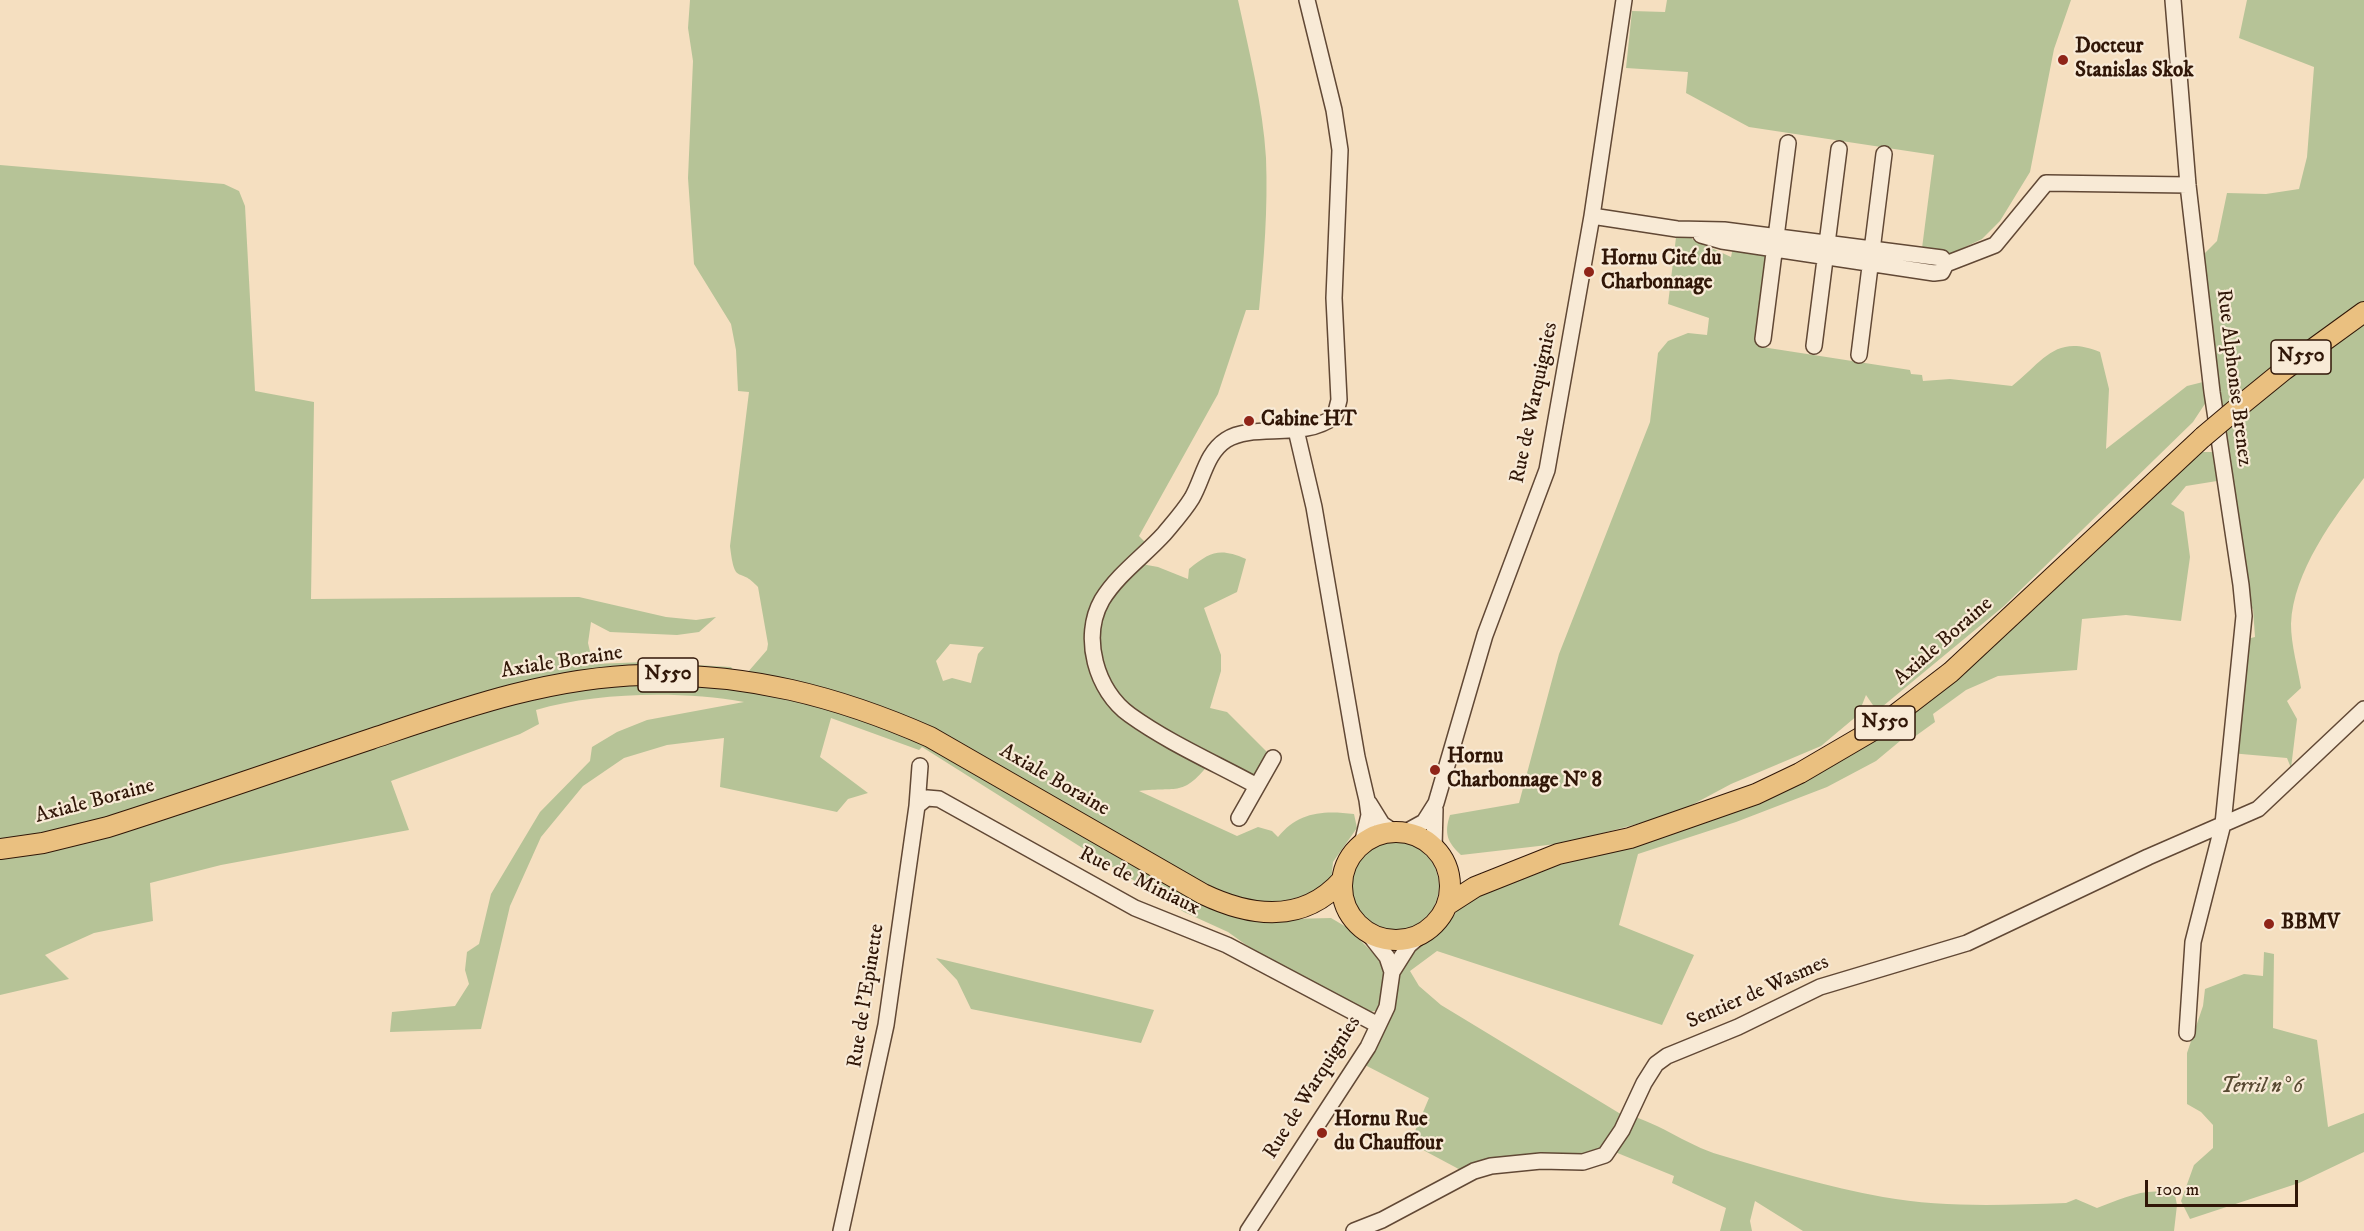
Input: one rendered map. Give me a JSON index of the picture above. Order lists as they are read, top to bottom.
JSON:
{
  "streets": {
    "main road": ["N550", "Axiale Boraine"],
    "street": [
      "Rue Alphonse Brenez",
      "Rue de Warquignies",
      "Rue de Miniaux",
      "Sentier de Wasmes",
      "Rue de l'Epinette"
    ]
  },
  "crossings": [
    ["Rue Alphonse Brenez", "Sentier de Wasmes"],
    ["Rue de Warquignies", "Axiale Boraine"],
    ["Rue de Warquignies", "Rue de Miniaux"],
    ["Rue de Miniaux", "Rue de l'Epinette"]
  ],
  "parks": ["Terril n° 6"],
  "places": [
    "Docteur Stanislas Skok",
    "Hornu Cité du Charbonnage",
    "Cabine HT",
    "Hornu Charbonnage N° 8",
    "BBMV",
    "Hornu Rue du Chauffour"
  ],
  "scale_bar": "100 m"
}
